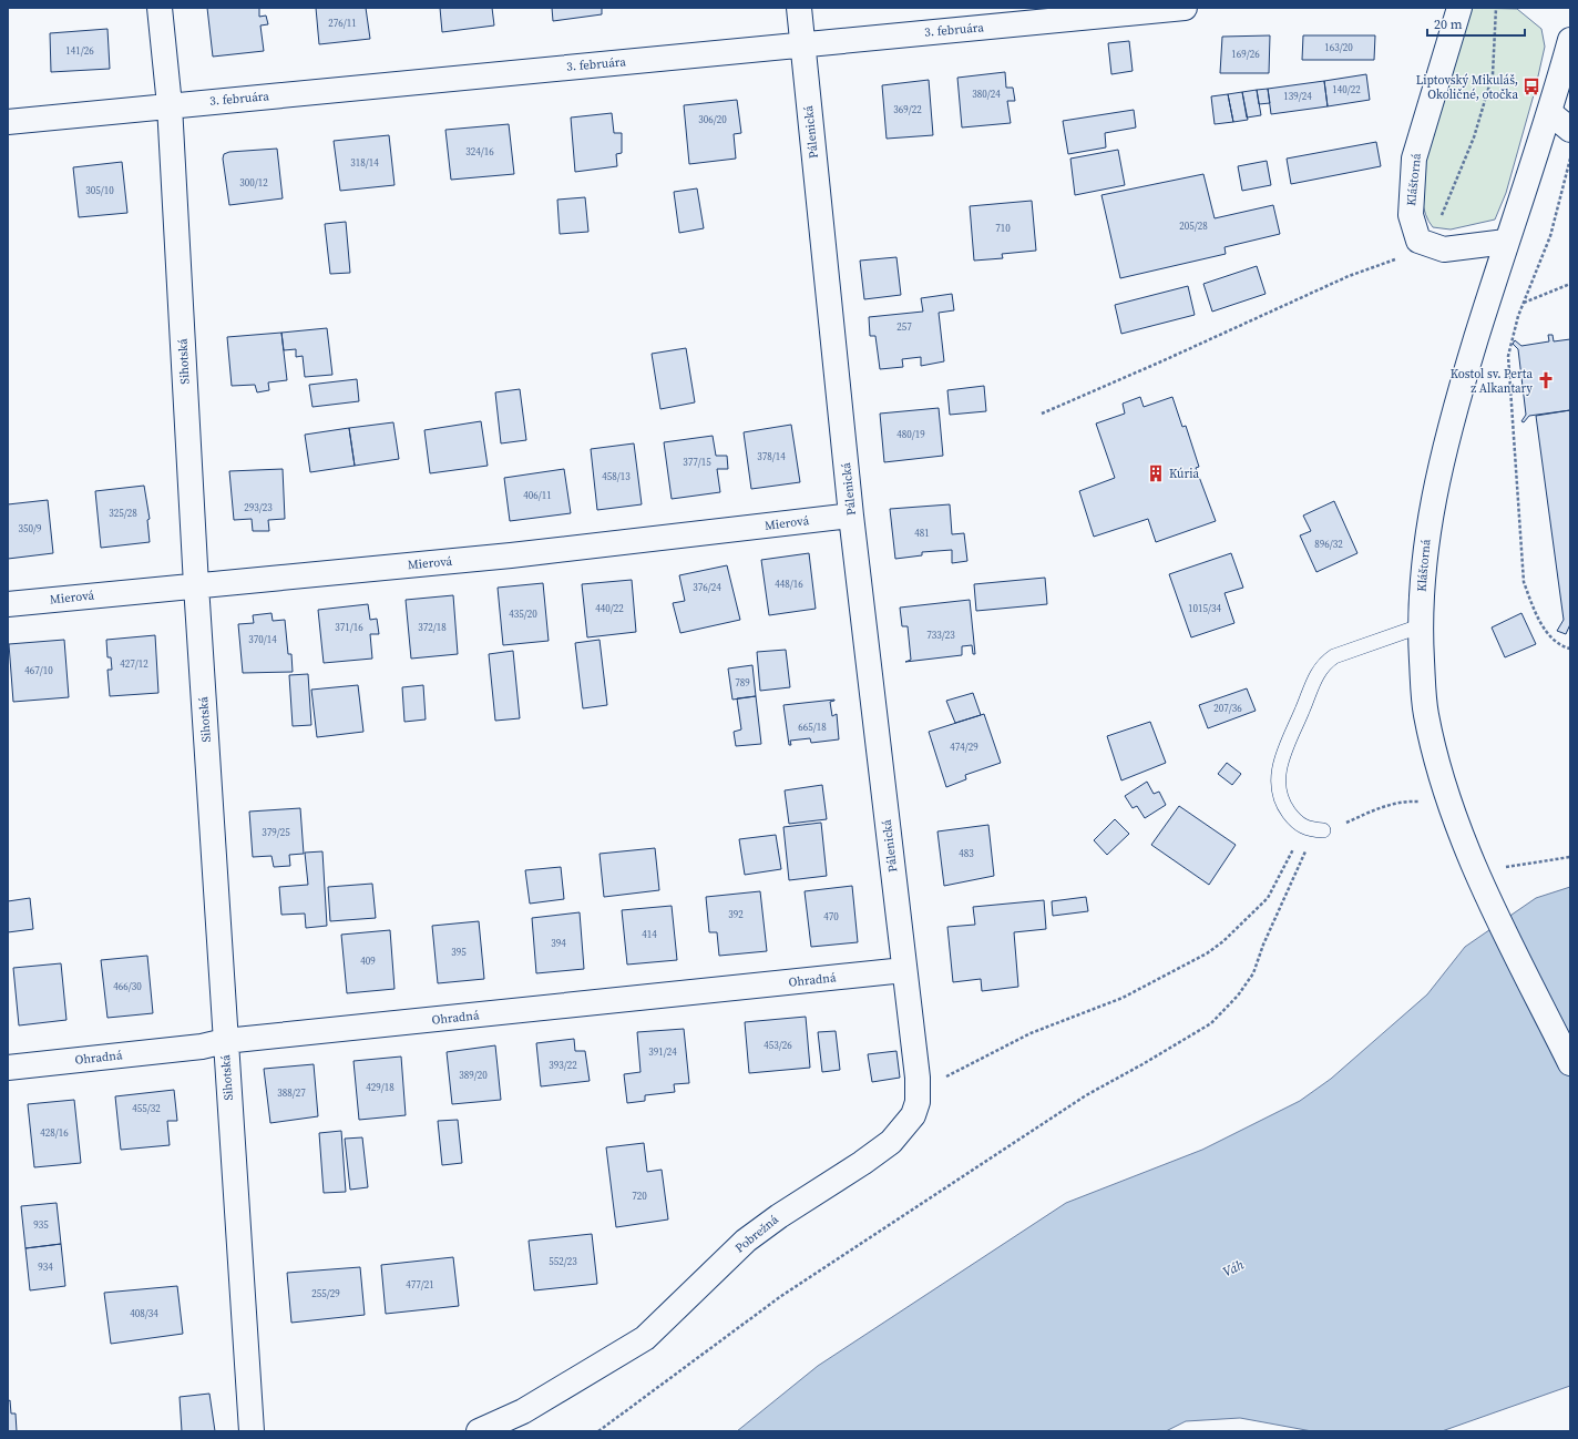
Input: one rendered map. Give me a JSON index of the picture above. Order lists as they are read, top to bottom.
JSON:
{
  "streets": {
    "street": [
      "3. februára",
      "Pálenická",
      "Kláštorná",
      "Sihotská",
      "Mierová",
      "Ohradná",
      "Pobrežná"
    ]
  },
  "crossings": [
    ["3. februára", "Pálenická"],
    ["3. februára", "Sihotská"],
    ["Pálenická", "Mierová"],
    ["Pálenická", "Ohradná"],
    ["Pálenická", "Pobrežná"],
    ["Sihotská", "Mierová"],
    ["Sihotská", "Ohradná"],
    ["Ohradná", "Pobrežná"]
  ],
  "water": ["Váh"],
  "places": {
    "bus stop": ["Liptovský Mikuláš, Okoličné, otočka"],
    "church": ["Kostol sv. Perta z Alkantary"],
    "building": ["Kúria"]
  },
  "house_numbers": [
    "276/11",
    "163/20",
    "141/26",
    "169/26",
    "140/22",
    "380/24",
    "139/24",
    "369/22",
    "306/20",
    "324/16",
    "318/14",
    "300/12",
    "305/10",
    "205/28",
    "710",
    "257",
    "480/19",
    "378/14",
    "377/15",
    "458/13",
    "406/11",
    "293/23",
    "325/28",
    "350/9",
    "481",
    "896/32",
    "448/16",
    "376/24",
    "440/22",
    "1015/34",
    "435/20",
    "371/16",
    "372/18",
    "733/23",
    "370/14",
    "427/12",
    "467/10",
    "789",
    "207/36",
    "665/18",
    "474/29",
    "379/25",
    "483",
    "392",
    "470",
    "414",
    "394",
    "395",
    "409",
    "466/30",
    "453/26",
    "391/24",
    "393/22",
    "389/20",
    "429/18",
    "388/27",
    "455/32",
    "428/16",
    "720",
    "935",
    "552/23",
    "934",
    "477/21",
    "255/29",
    "408/34"
  ],
  "scale_bar": "20 m"
}
